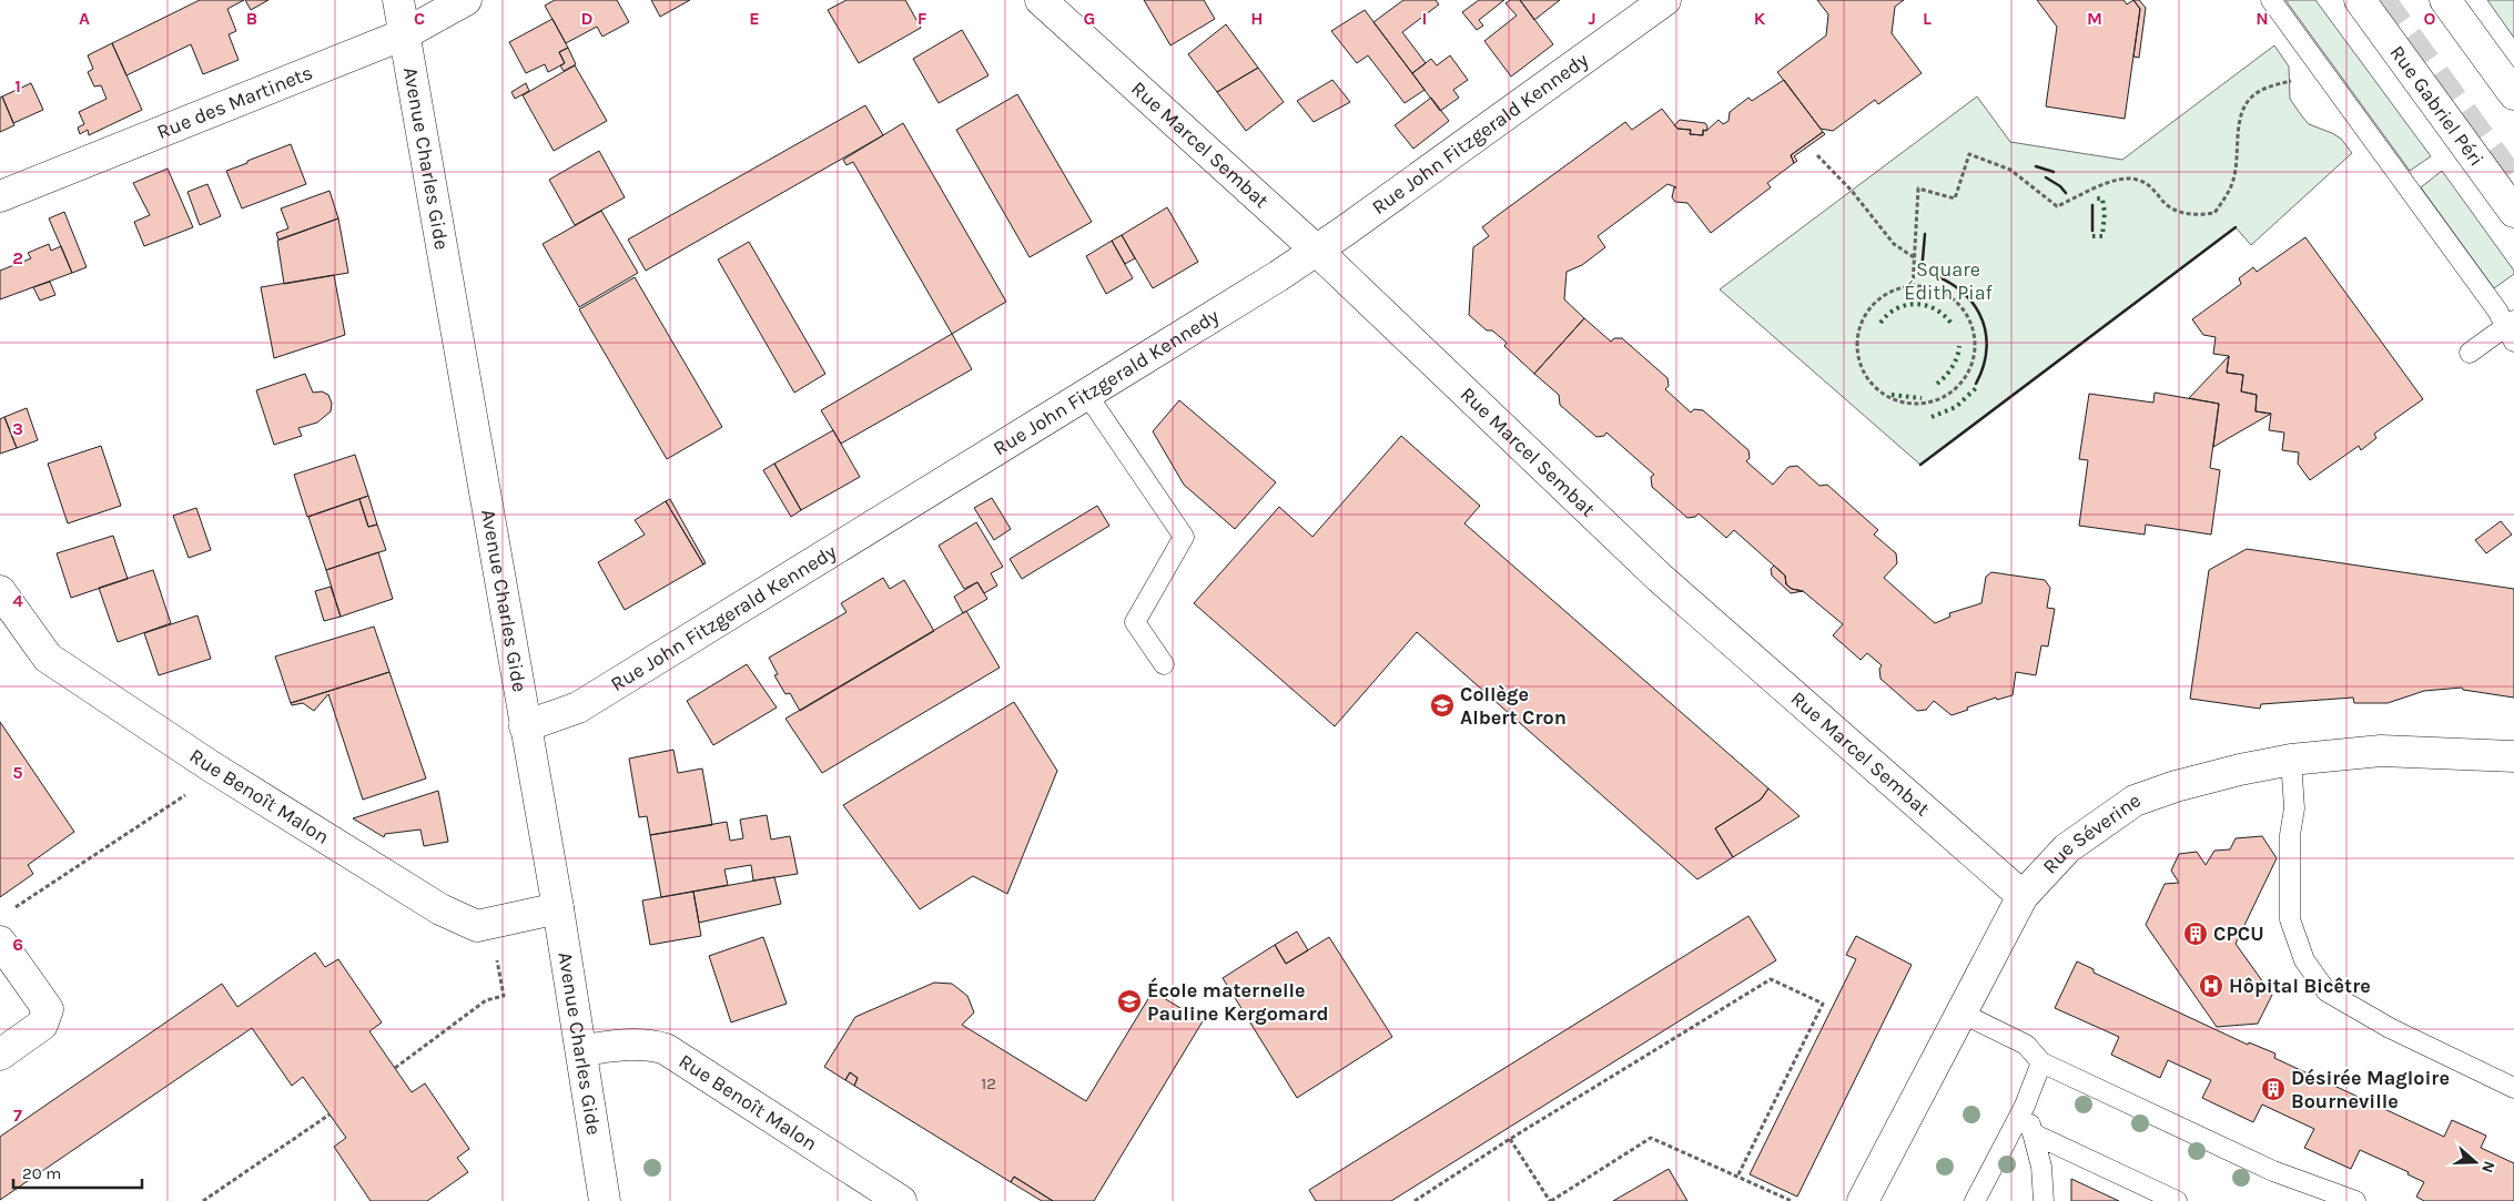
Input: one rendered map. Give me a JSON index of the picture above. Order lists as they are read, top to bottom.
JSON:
{
  "streets": {
    "street": [
      "Rue des Martinets",
      "Rue Gabriel Péri",
      "Rue John Fitzgerald Kennedy",
      "Rue Marcel Sembat",
      "Avenue Charles Gide",
      "Rue Benoît Malon",
      "Rue Séverine"
    ]
  },
  "crossings": [
    ["Rue des Martinets", "Avenue Charles Gide"],
    ["Rue John Fitzgerald Kennedy", "Rue Marcel Sembat"],
    ["Rue John Fitzgerald Kennedy", "Avenue Charles Gide"],
    ["Rue Marcel Sembat", "Rue Séverine"],
    ["Avenue Charles Gide", "Rue Benoît Malon"]
  ],
  "parks": ["Square Édith Piaf"],
  "places": {
    "school or university": ["Collège Albert Cron", "École maternelle Pauline Kergomard"],
    "building": ["CPCU", "Désirée Magloire Bourneville"],
    "hospital": ["Hôpital Bicêtre"]
  },
  "house_numbers": ["12"],
  "scale_bar": "20 m",
  "north": "right",
  "grid": {
    "columns": [
      "A",
      "B",
      "C",
      "D",
      "E",
      "F",
      "G",
      "H",
      "I",
      "J",
      "K",
      "L",
      "M",
      "N",
      "O"
    ],
    "rows": [
      "1",
      "2",
      "3",
      "4",
      "5",
      "6",
      "7"
    ]
  }
}
